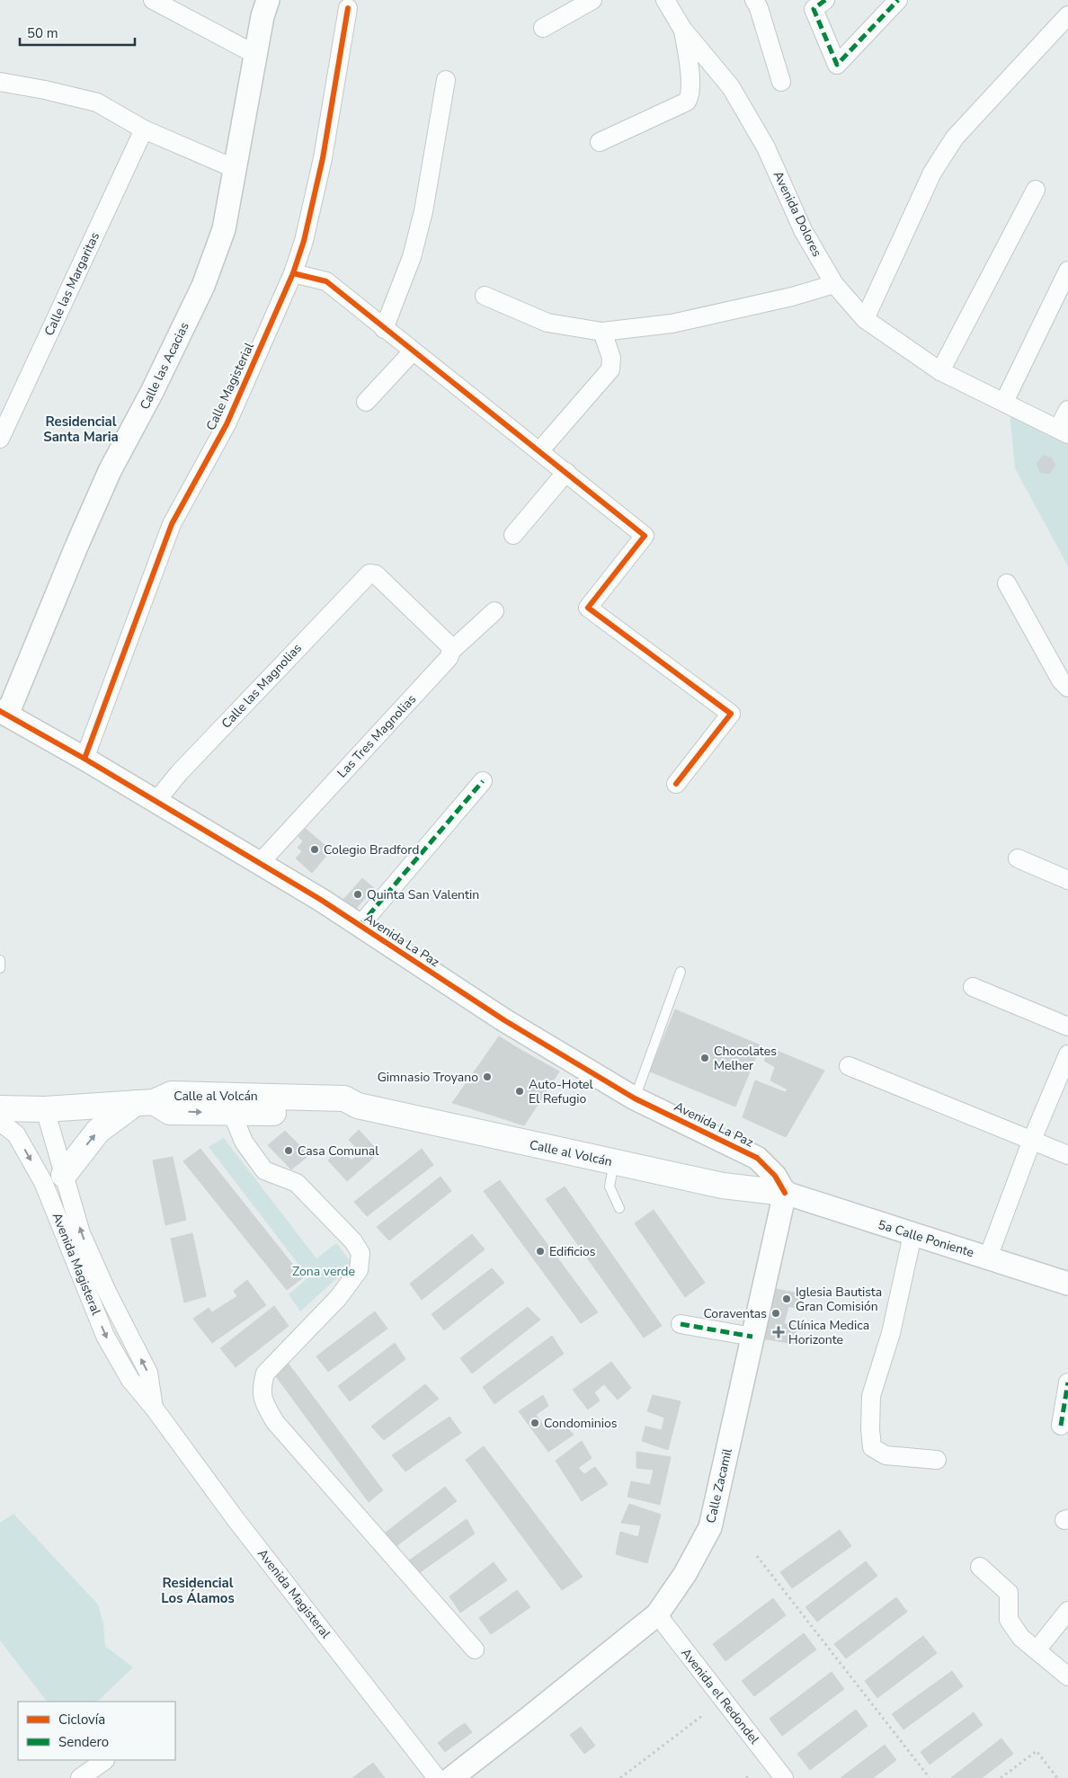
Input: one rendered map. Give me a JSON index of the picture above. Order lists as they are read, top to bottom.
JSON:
{
  "streets": {
    "main road": ["Calle al Volcán"],
    "street": [
      "Avenida Dolores",
      "Calle las Margaritas",
      "Calle las Acacias",
      "Calle Magisterial",
      "Calle las Magnolias",
      "Las Tres Magnolias",
      "Avenida La Paz",
      "5a Calle Poniente",
      "Avenida Magisteral",
      "Calle Zacamil",
      "Avenida el Redondel"
    ]
  },
  "crossings": [
    ["Calle las Acacias", "Avenida La Paz"],
    ["Calle Magisterial", "Avenida La Paz"],
    ["Calle las Magnolias", "Las Tres Magnolias"],
    ["Calle las Magnolias", "Avenida La Paz"],
    ["Las Tres Magnolias", "Avenida La Paz"],
    ["Avenida La Paz", "Calle al Volcán"],
    ["Avenida La Paz", "5a Calle Poniente"],
    ["Avenida La Paz", "Calle Zacamil"],
    ["Calle al Volcán", "5a Calle Poniente"],
    ["Calle al Volcán", "Avenida Magisteral"],
    ["Calle al Volcán", "Calle Zacamil"],
    ["5a Calle Poniente", "Calle Zacamil"],
    ["Calle Zacamil", "Avenida el Redondel"]
  ],
  "districts": ["Residencial Santa Maria", "Residencial Los Álamos"],
  "parks": ["Zona verde"],
  "places": {
    "other": [
      "Colegio Bradford",
      "Quinta San Valentin",
      "Chocolates Melher",
      "Gimnasio Troyano",
      "Auto-Hotel El Refugio",
      "Casa Comunal",
      "Edificios",
      "Iglesia Bautista Gran Comisión",
      "Coraventas",
      "Condominios"
    ],
    "health": ["Clínica Medica Horizonte"]
  },
  "legend": ["Ciclovía", "Sendero"],
  "scale_bar": "50 m"
}
